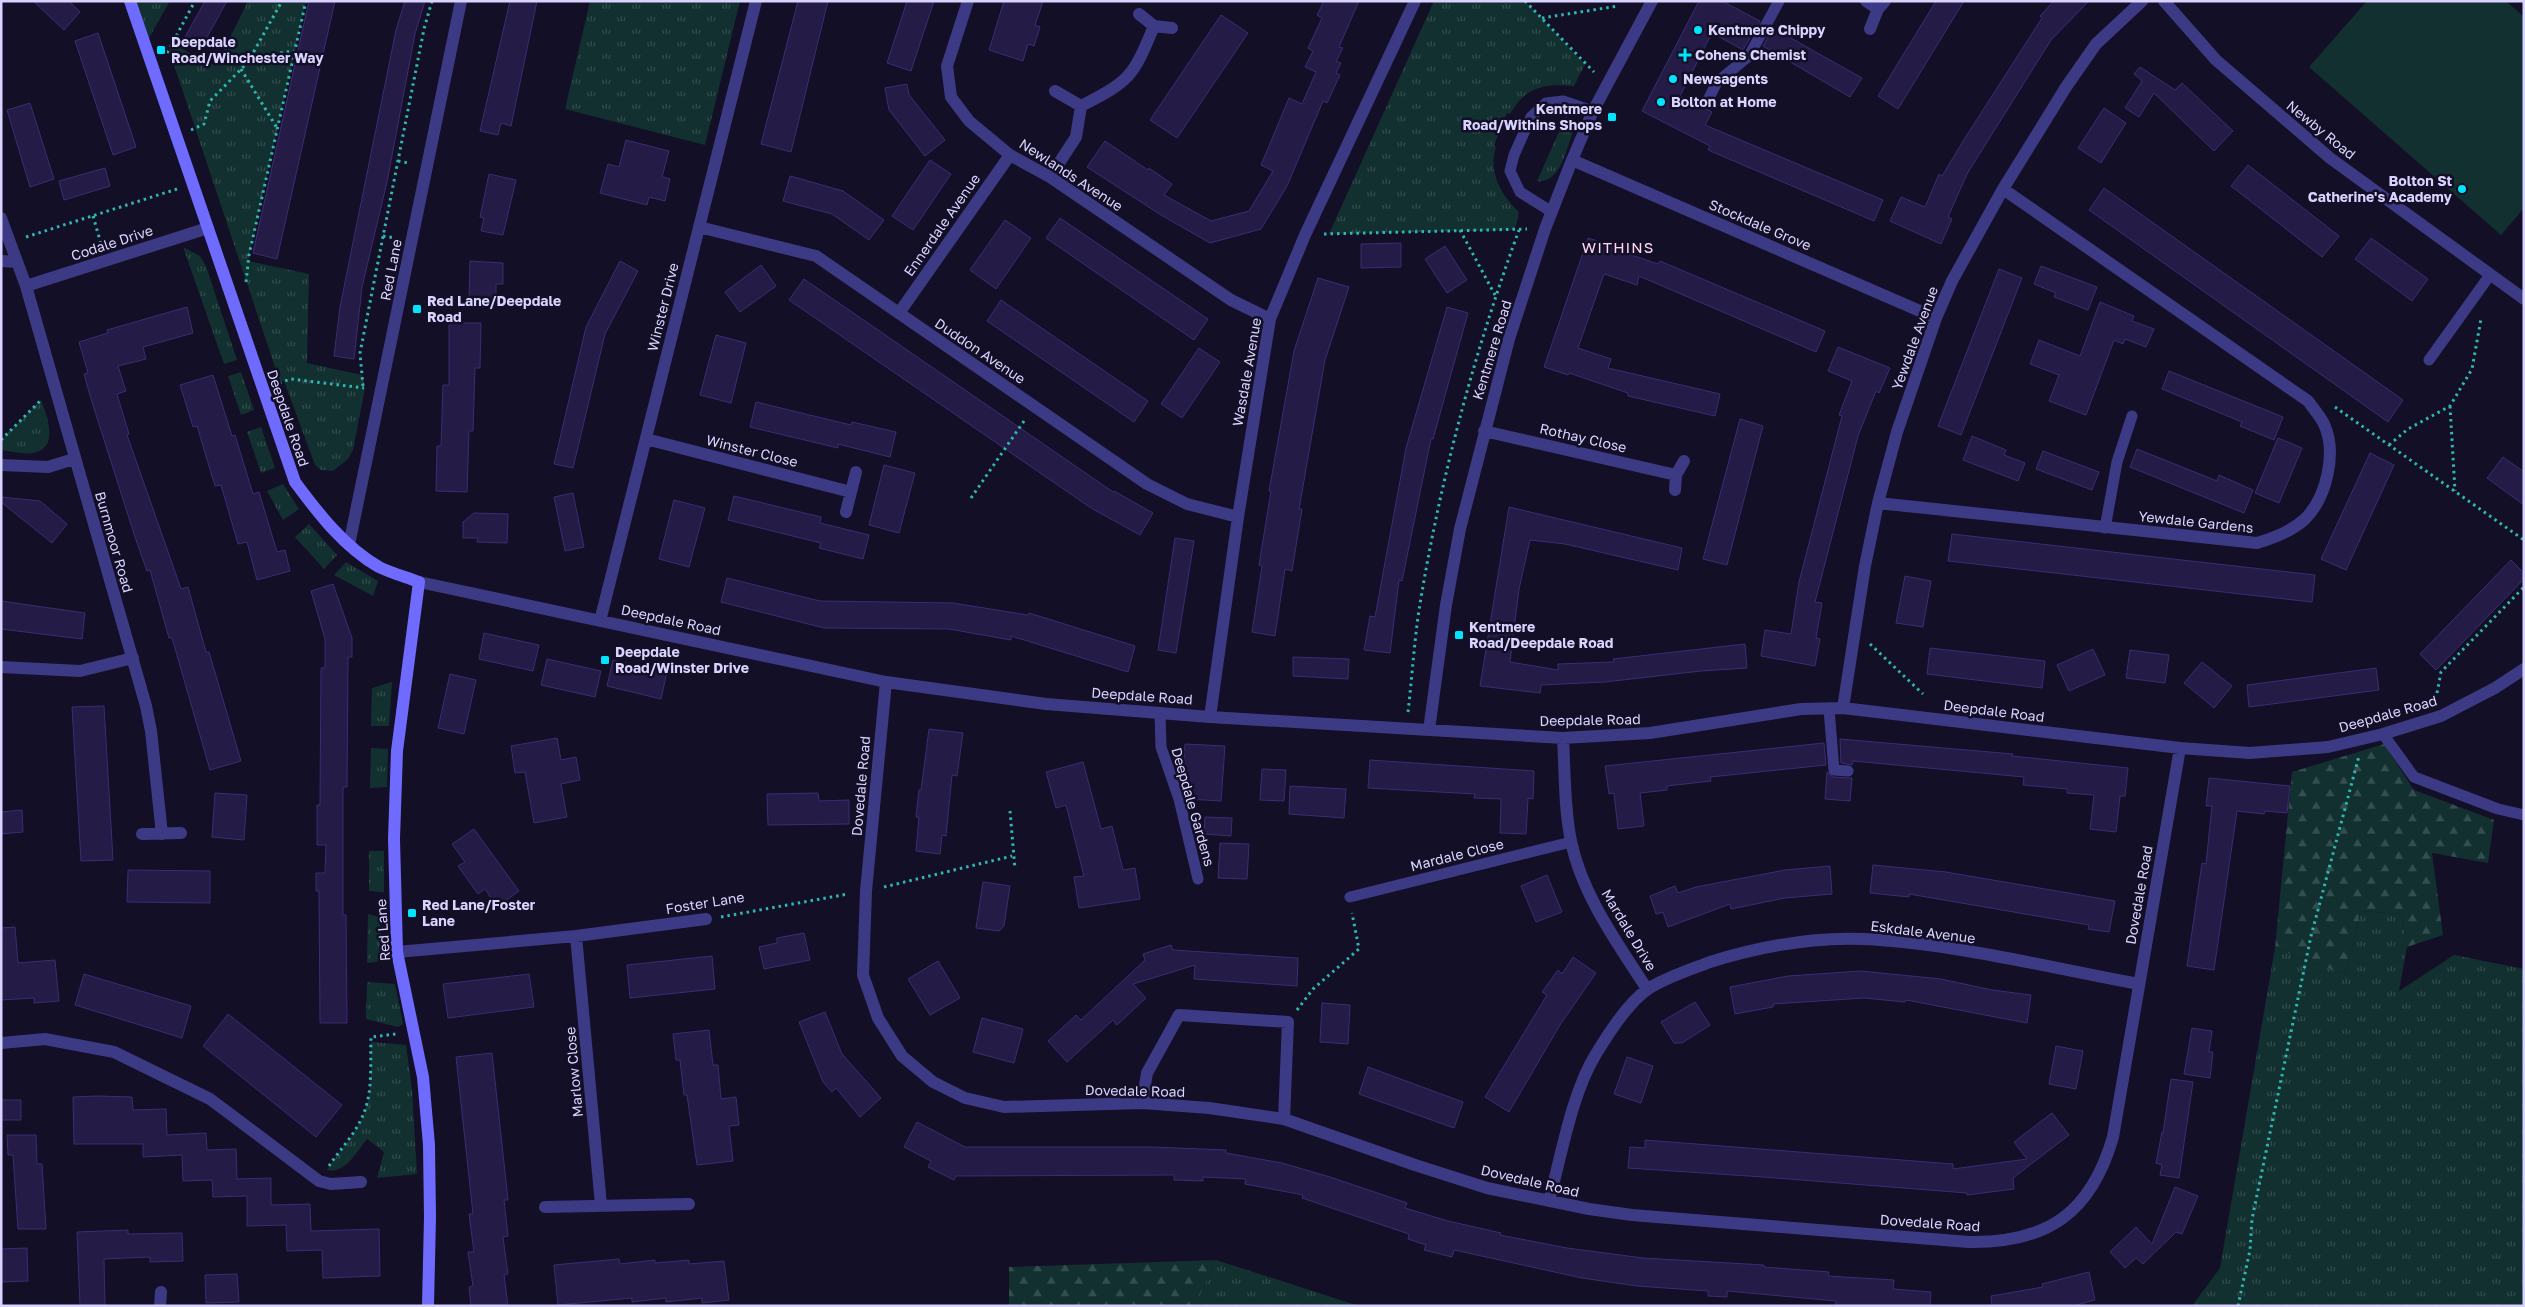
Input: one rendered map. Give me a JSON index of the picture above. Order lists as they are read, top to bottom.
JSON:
{
  "streets": {
    "street": [
      "Newby Road",
      "Newlands Avenue",
      "Ennerdale Avenue",
      "Stockdale Grove",
      "Codale Drive",
      "Red Lane",
      "Winster Drive",
      "Yewdale Avenue",
      "Kentmere Road",
      "Duddon Avenue",
      "Wasdale Avenue",
      "Deepdale Road",
      "Rothay Close",
      "Winster Close",
      "Yewdale Gardens",
      "Burnmoor Road",
      "Dovedale Road",
      "Foster Lane",
      "Mardale Drive",
      "Eskdale Avenue",
      "Marlow Close"
    ],
    "lane": ["Deepdale Gardens", "Mardale Close"]
  },
  "crossings": [
    ["Newlands Avenue", "Ennerdale Avenue"],
    ["Newlands Avenue", "Wasdale Avenue"],
    ["Ennerdale Avenue", "Duddon Avenue"],
    ["Stockdale Grove", "Yewdale Avenue"],
    ["Stockdale Grove", "Kentmere Road"],
    ["Codale Drive", "Deepdale Road"],
    ["Codale Drive", "Burnmoor Road"],
    ["Red Lane", "Deepdale Road"],
    ["Red Lane", "Foster Lane"],
    ["Winster Drive", "Duddon Avenue"],
    ["Winster Drive", "Deepdale Road"],
    ["Winster Drive", "Winster Close"],
    ["Yewdale Avenue", "Deepdale Road"],
    ["Yewdale Avenue", "Yewdale Gardens"],
    ["Kentmere Road", "Deepdale Road"],
    ["Kentmere Road", "Rothay Close"],
    ["Duddon Avenue", "Wasdale Avenue"],
    ["Wasdale Avenue", "Deepdale Road"],
    ["Deepdale Road", "Dovedale Road"],
    ["Deepdale Road", "Deepdale Gardens"],
    ["Deepdale Road", "Mardale Drive"],
    ["Dovedale Road", "Foster Lane"],
    ["Dovedale Road", "Eskdale Avenue"],
    ["Mardale Close", "Mardale Drive"],
    ["Foster Lane", "Marlow Close"],
    ["Mardale Drive", "Eskdale Avenue"]
  ],
  "districts": ["WITHINS"],
  "places": {
    "other": [
      "Kentmere Chippy",
      "Newsagents",
      "Bolton at Home",
      "Bolton St Catherine's Academy"
    ],
    "transit": [
      "Deepdale Road/Winchester Way",
      "Kentmere Road/Withins Shops",
      "Red Lane/Deepdale Road",
      "Kentmere Road/Deepdale Road",
      "Deepdale Road/Winster Drive",
      "Red Lane/Foster Lane"
    ],
    "health": ["Cohens Chemist"]
  }
}
